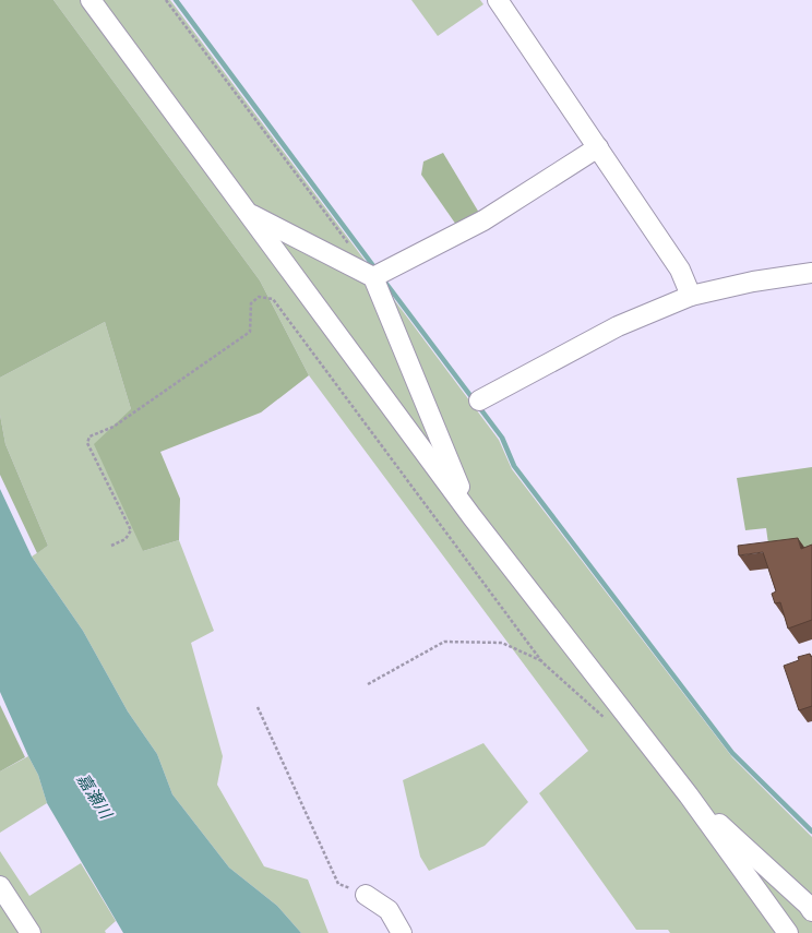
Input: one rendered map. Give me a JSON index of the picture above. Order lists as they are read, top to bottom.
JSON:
{
  "water": ["嘉瀬川"]
}
